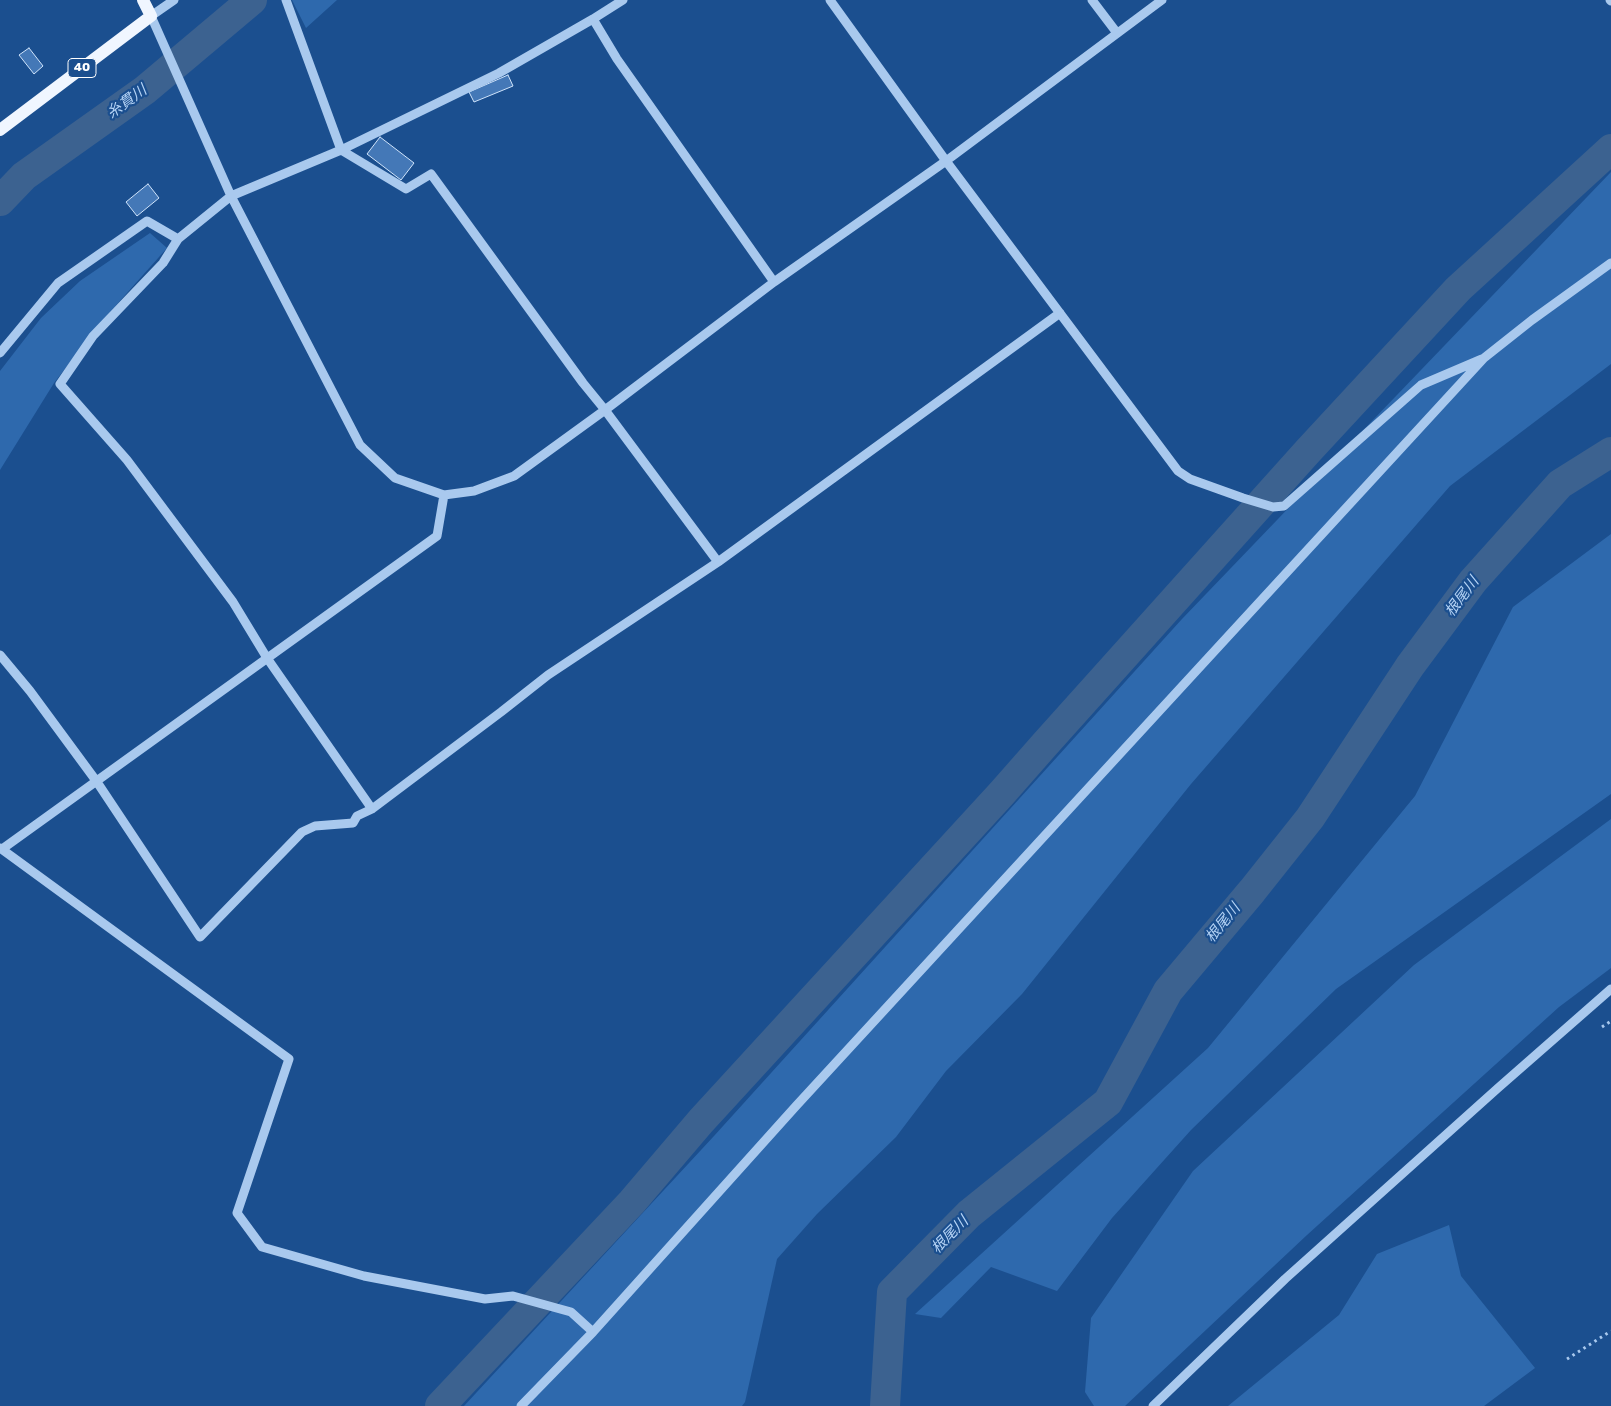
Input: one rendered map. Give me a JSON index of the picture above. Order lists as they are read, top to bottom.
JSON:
{
  "streets": {
    "main road": ["40"]
  },
  "water": ["糸貫川", "根尾川"]
}
